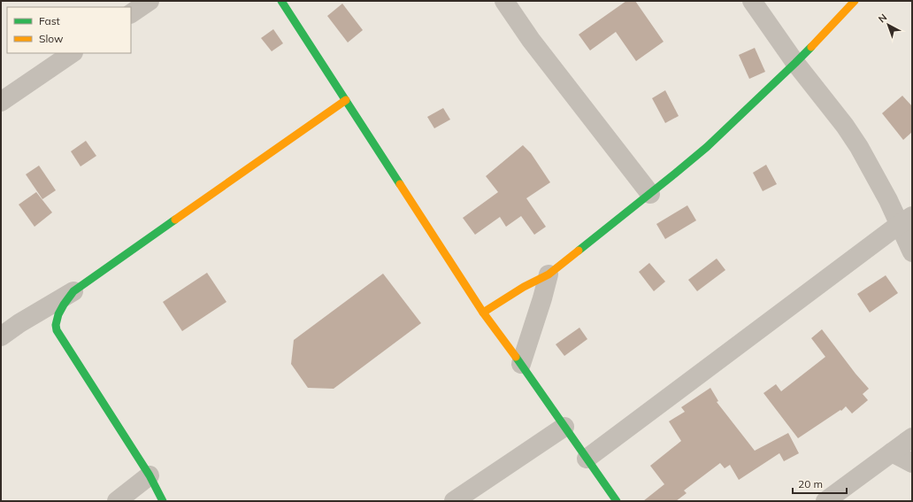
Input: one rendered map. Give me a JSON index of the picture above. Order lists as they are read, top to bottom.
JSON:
{
  "legend": ["Fast", "Slow"],
  "scale_bar": "20 m",
  "north": "top left"
}
